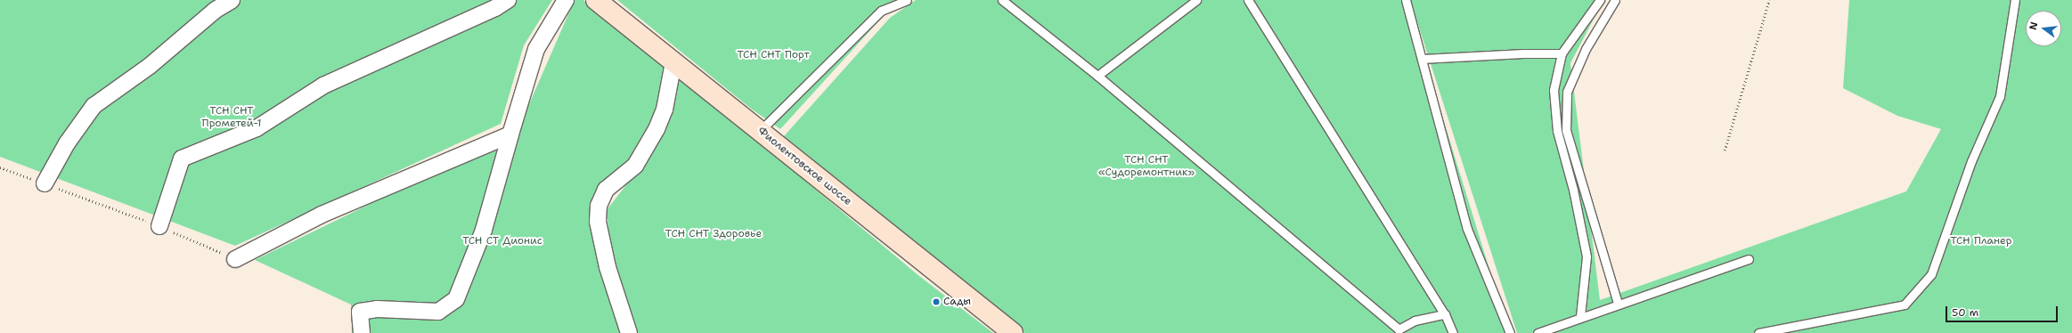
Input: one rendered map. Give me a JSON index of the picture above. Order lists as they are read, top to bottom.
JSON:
{
  "streets": {
    "main road": ["Фиолентовское шоссе"]
  },
  "parks": [
    "ТСН СНТ Порт",
    "ТСН СНТ Прометей-1",
    "ТСН СНТ «Судоремонтник»",
    "ТСН СНТ Здоровье",
    "ТСН СТ Дионис",
    "ТСН Планер"
  ],
  "places": ["Сады"],
  "scale_bar": "50 m",
  "north": "left"
}
